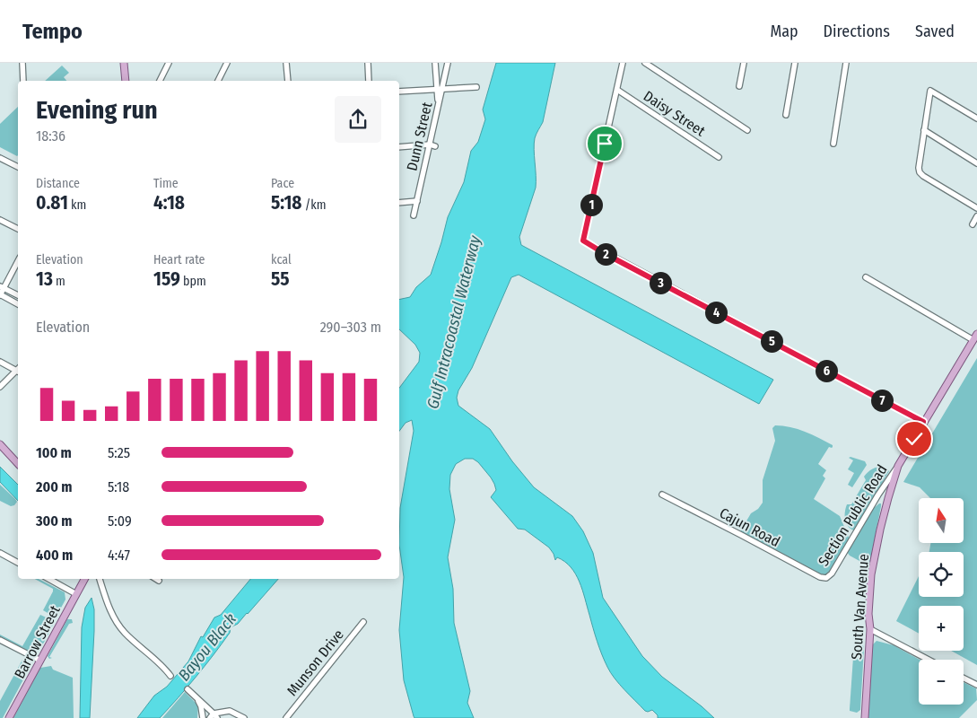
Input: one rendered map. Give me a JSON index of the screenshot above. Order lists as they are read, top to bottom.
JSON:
{
  "streets": {
    "main road": ["South Van Avenue", "Barrow Street"],
    "street": [
      "Daisy Street",
      "Dunn Street",
      "Section Public Road",
      "Cajun Road",
      "Munson Drive"
    ]
  },
  "crossings": [
    ["Section Public Road", "Cajun Road"],
    ["Section Public Road", "South Van Avenue"]
  ],
  "water": ["Gulf Intracoastal Waterway", "Bayou Black"],
  "north": "top",
  "page": {
    "header": "Tempo",
    "nav": ["Map", "Directions", "Saved"],
    "heading": ["Evening run", "18:36"],
    "stats": [
      ["Distance", "0.81 km"],
      ["Time", "4:18"],
      ["Pace", "5:18 /km"],
      ["Elevation", "13 m"],
      ["Heart rate", "159 bpm"],
      ["kcal", "55"]
    ],
    "pins": [
      "1",
      "2",
      "3",
      "4",
      "5",
      "6",
      "7"
    ],
    "chart": ["Elevation", "290–303 m"],
    "list": [
      {
        "name": "100 m",
        "note": "5:25"
      },
      {
        "name": "200 m",
        "note": "5:18"
      },
      {
        "name": "300 m",
        "note": "5:09"
      },
      {
        "name": "400 m",
        "note": "4:47"
      }
    ],
    "map_buttons": ["+", "−"]
  }
}
